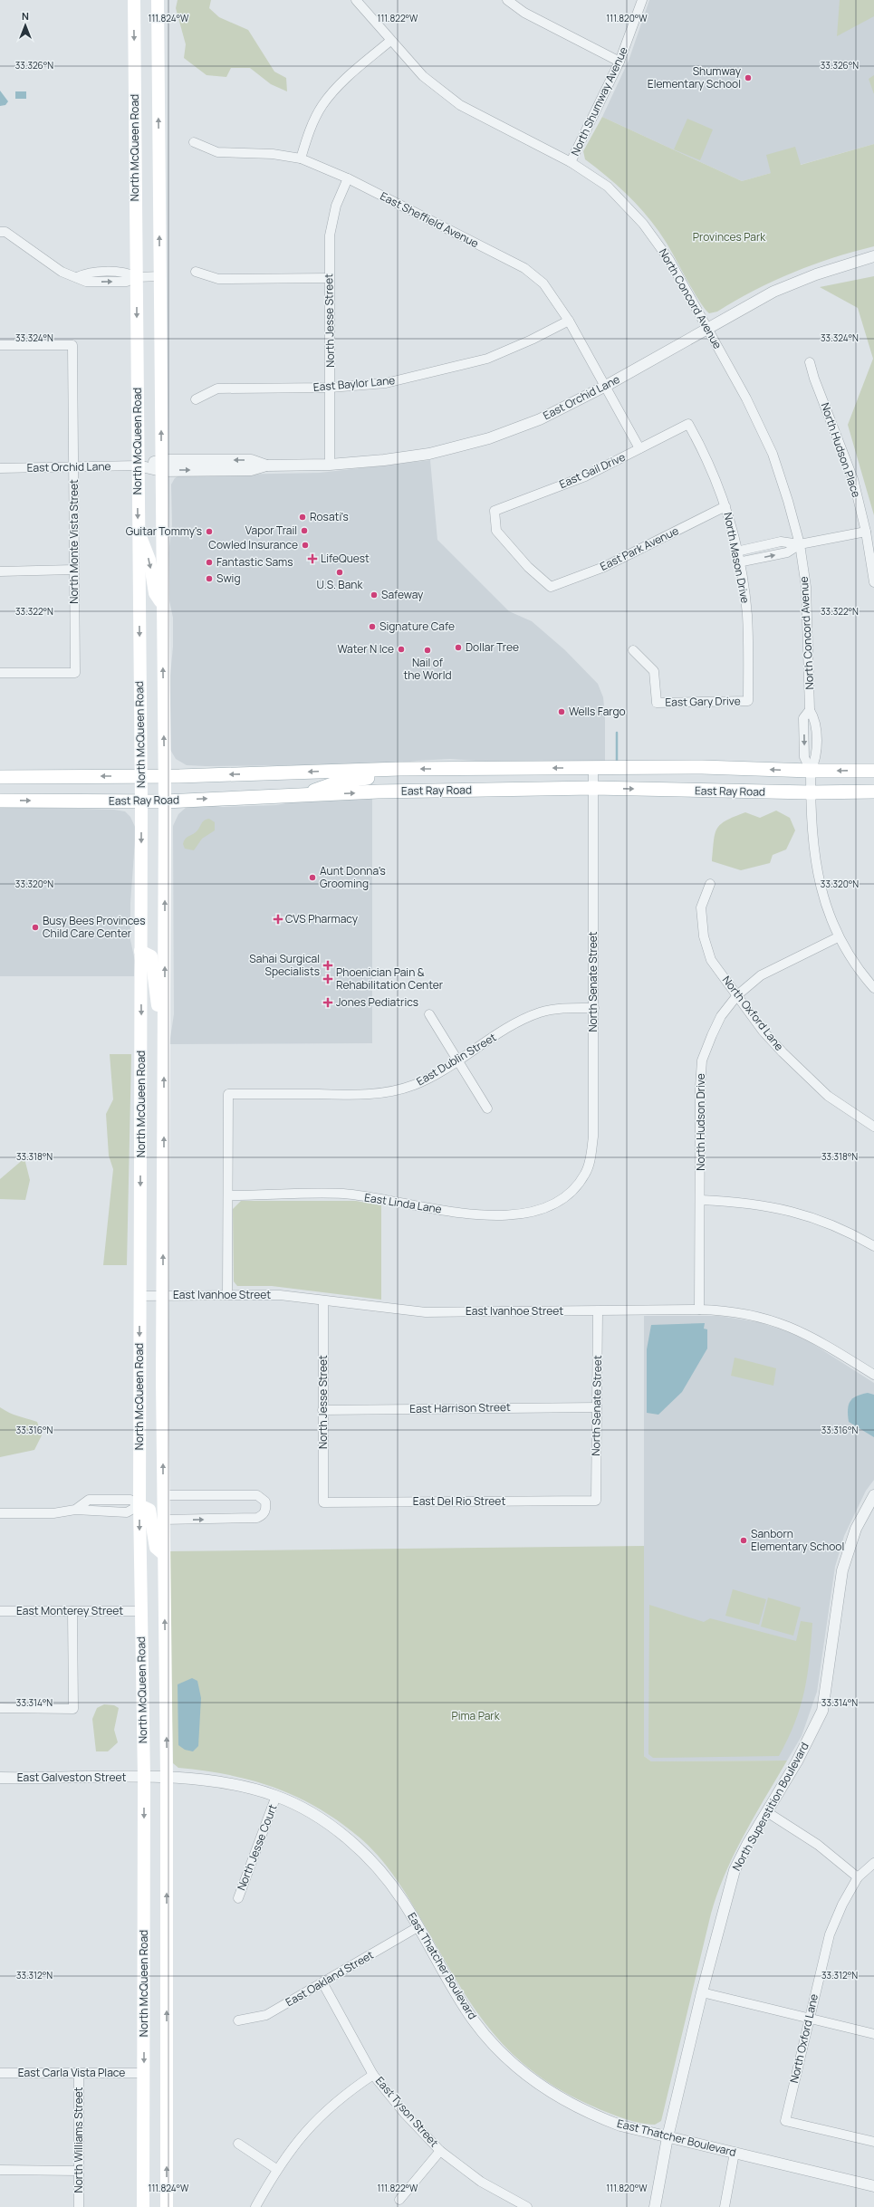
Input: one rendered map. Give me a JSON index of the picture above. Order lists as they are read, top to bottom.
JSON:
{
  "streets": {
    "main road": ["North McQueen Road", "East Ray Road"],
    "street": [
      "North Shumway Avenue",
      "East Sheffield Avenue",
      "North Concord Avenue",
      "North Jesse Street",
      "East Baylor Lane",
      "East Orchid Lane",
      "North Hudson Place",
      "East Gail Drive",
      "North Monte Vista Street",
      "East Park Avenue",
      "North Mason Drive",
      "East Gary Drive",
      "North Senate Street",
      "North Oxford Lane",
      "East Dublin Street",
      "North Hudson Drive",
      "East Linda Lane",
      "East Ivanhoe Street",
      "East Harrison Street",
      "East Del Rio Street",
      "East Monterey Street",
      "East Galveston Street",
      "North Superstition Boulevard",
      "North Jesse Court",
      "East Thatcher Boulevard",
      "East Oakland Street",
      "East Carla Vista Place",
      "East Tyson Street",
      "North Williams Street"
    ]
  },
  "crossings": [
    ["North Shumway Avenue", "North Concord Avenue"],
    ["North McQueen Road", "East Orchid Lane"],
    ["North McQueen Road", "East Ray Road"],
    ["North McQueen Road", "East Ivanhoe Street"],
    ["North McQueen Road", "East Monterey Street"],
    ["North McQueen Road", "East Galveston Street"],
    ["North McQueen Road", "East Thatcher Boulevard"],
    ["North McQueen Road", "East Carla Vista Place"],
    ["East Sheffield Avenue", "North Jesse Street"],
    ["East Sheffield Avenue", "East Baylor Lane"],
    ["East Sheffield Avenue", "East Orchid Lane"],
    ["North Concord Avenue", "East Orchid Lane"],
    ["North Concord Avenue", "East Ray Road"],
    ["North Concord Avenue", "North Hudson Drive"],
    ["North Jesse Street", "East Baylor Lane"],
    ["North Jesse Street", "East Orchid Lane"],
    ["North Jesse Street", "East Ivanhoe Street"],
    ["North Jesse Street", "East Harrison Street"],
    ["North Jesse Street", "East Del Rio Street"],
    ["East Orchid Lane", "North Monte Vista Street"],
    ["East Gail Drive", "East Park Avenue"],
    ["East Gail Drive", "North Mason Drive"],
    ["East Park Avenue", "North Mason Drive"],
    ["North Mason Drive", "East Gary Drive"],
    ["East Ray Road", "North Senate Street"],
    ["North Senate Street", "East Dublin Street"],
    ["North Senate Street", "East Linda Lane"],
    ["North Senate Street", "East Ivanhoe Street"],
    ["North Senate Street", "East Harrison Street"],
    ["North Senate Street", "East Del Rio Street"],
    ["North Oxford Lane", "North Hudson Drive"],
    ["East Dublin Street", "East Linda Lane"],
    ["North Hudson Drive", "East Ivanhoe Street"],
    ["East Galveston Street", "East Thatcher Boulevard"],
    ["North Superstition Boulevard", "East Thatcher Boulevard"],
    ["North Jesse Court", "East Thatcher Boulevard"],
    ["East Thatcher Boulevard", "East Oakland Street"],
    ["East Oakland Street", "East Tyson Street"],
    ["East Carla Vista Place", "North Williams Street"]
  ],
  "parks": ["Provinces Park", "Pima Park"],
  "places": {
    "other": [
      "Shumway Elementary School",
      "Rosati's",
      "Vapor Trail",
      "Guitar Tommy's",
      "Cowled Insurance",
      "Fantastic Sams",
      "U.S. Bank",
      "Swig",
      "Safeway",
      "Signature Cafe",
      "Dollar Tree",
      "Water N Ice",
      "Nail of the World",
      "Wells Fargo",
      "Aunt Donna's Grooming",
      "Busy Bees Provinces Child Care Center",
      "Sanborn Elementary School"
    ],
    "health": [
      "LifeQuest",
      "CVS Pharmacy",
      "Sahai Surgical Specialists",
      "Phoenician Pain & Rehabilitation Center",
      "Jones Pediatrics"
    ]
  },
  "north": "top",
  "coordinates": [
    "111.824°W",
    "111.822°W",
    "111.820°W",
    "33.326°N",
    "33.324°N",
    "33.322°N",
    "33.320°N",
    "33.318°N",
    "33.316°N",
    "33.314°N",
    "33.312°N"
  ]
}
